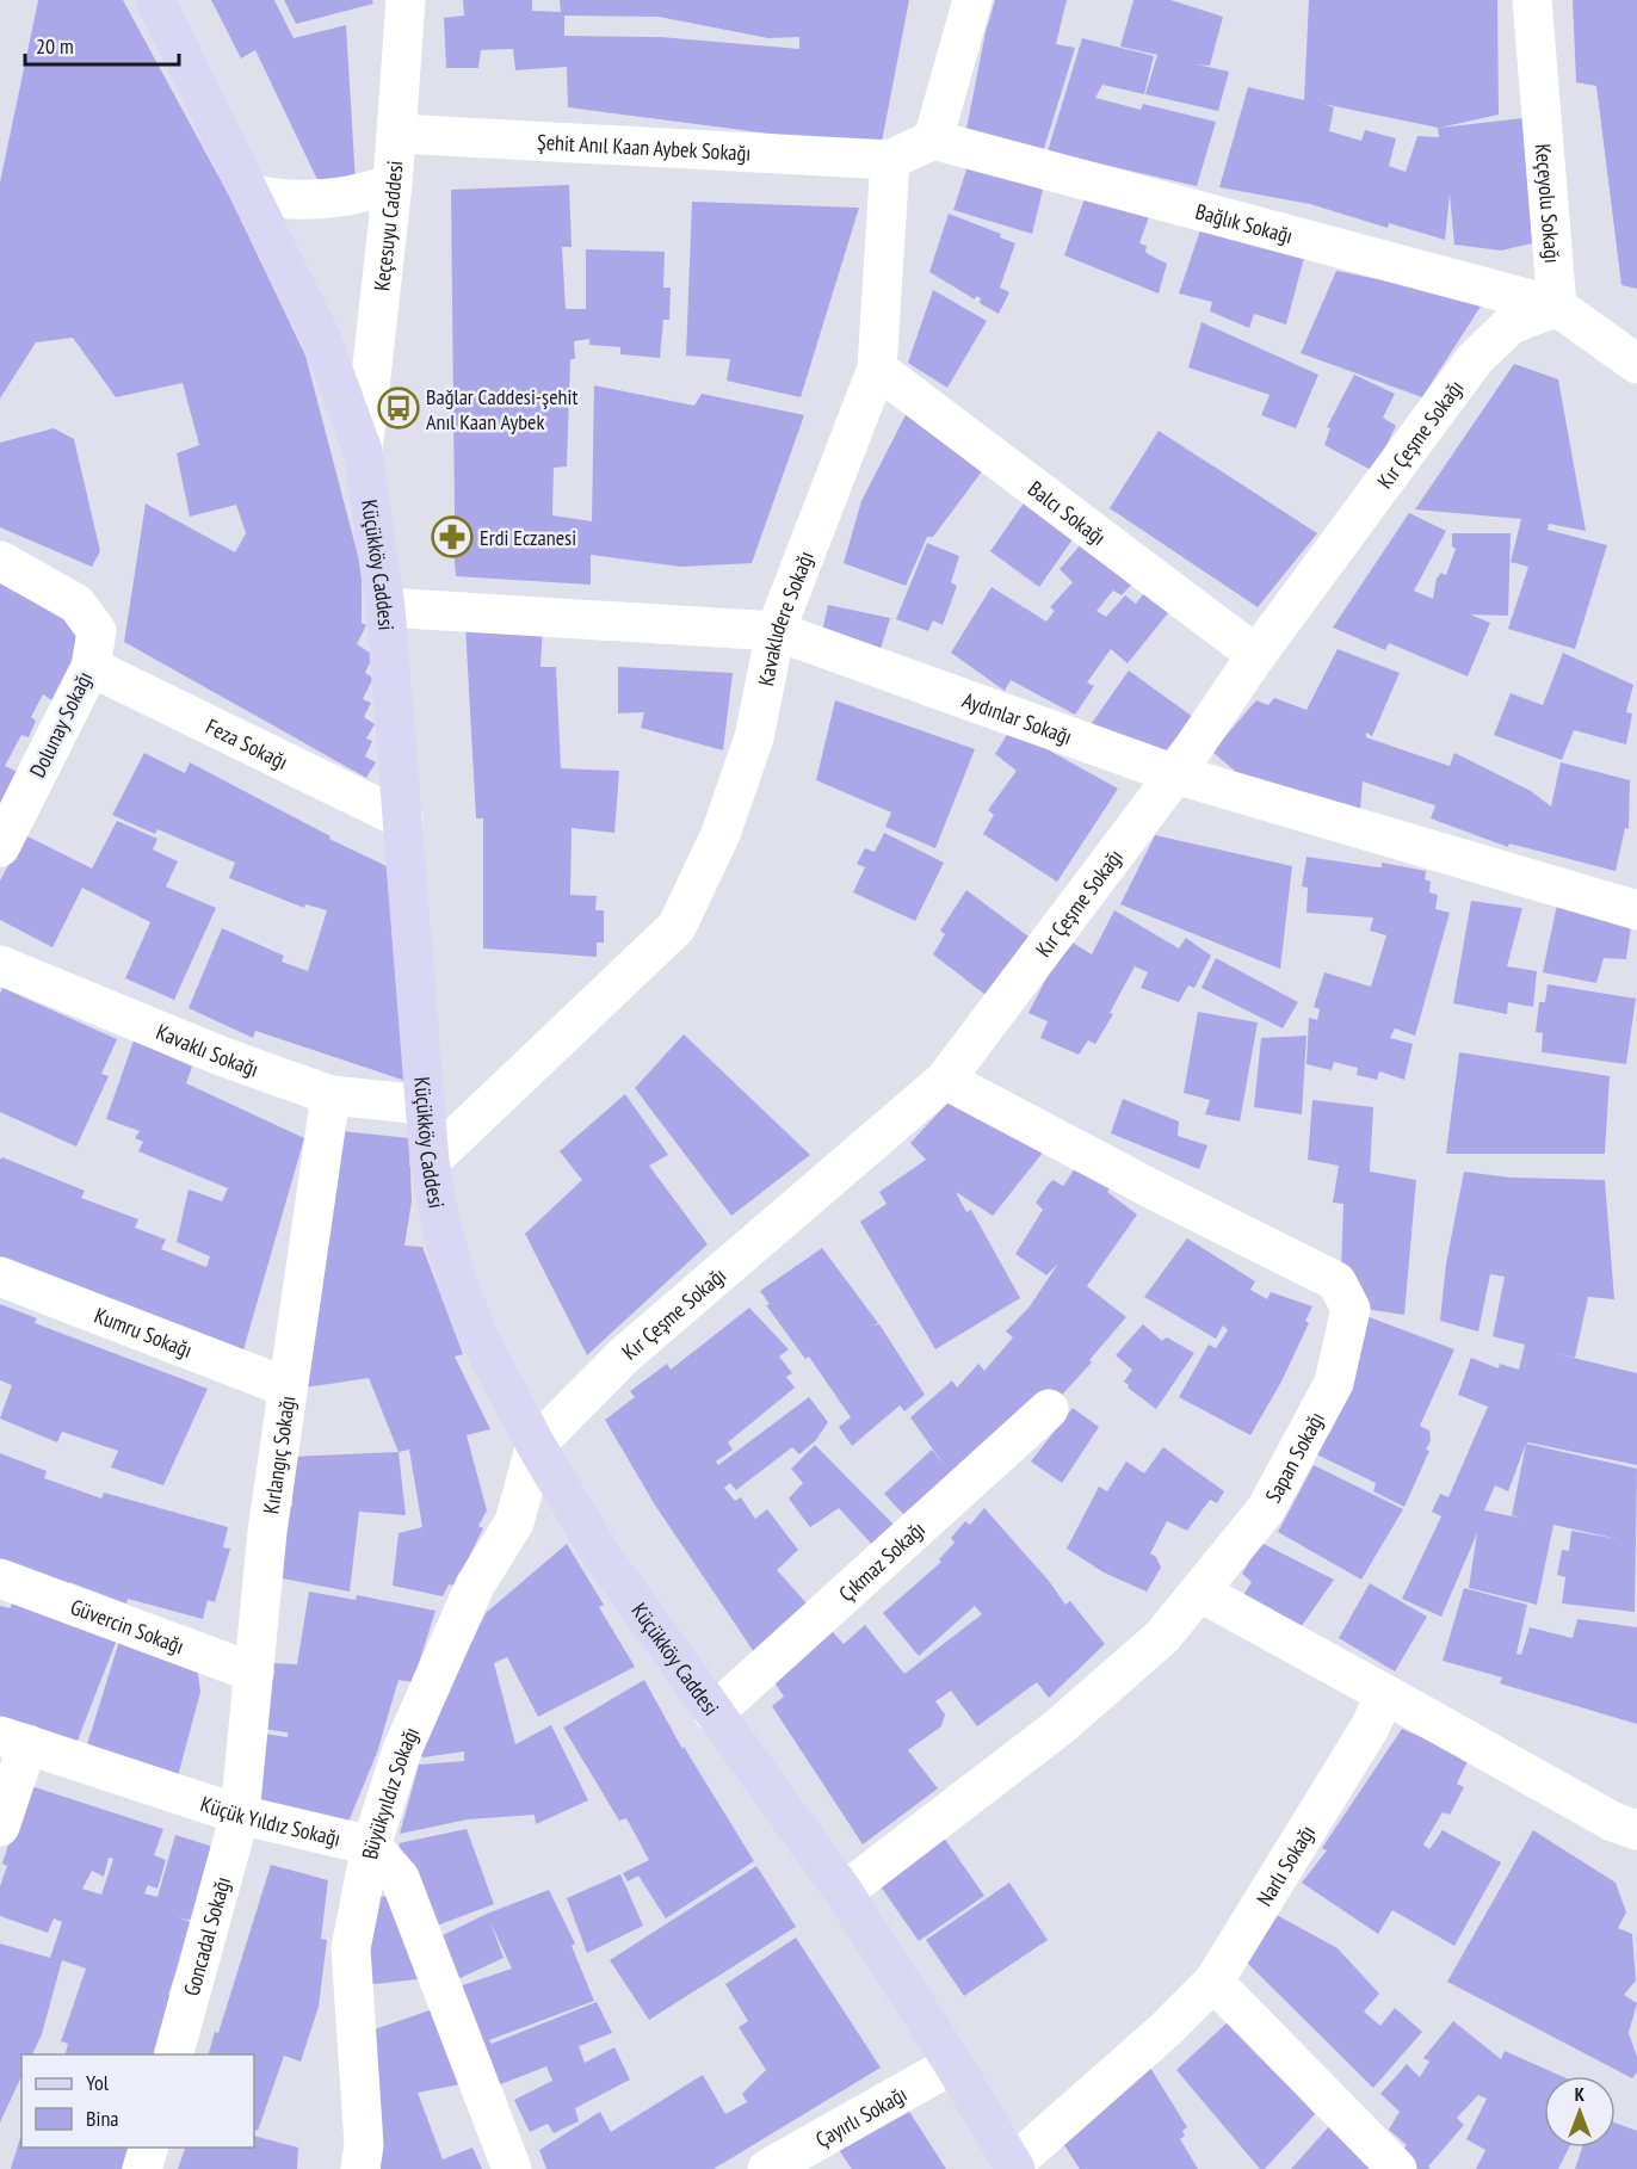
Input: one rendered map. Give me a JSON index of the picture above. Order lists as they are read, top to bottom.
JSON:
{
  "streets": {
    "main road": ["Küçükköy Caddesi"],
    "street": [
      "Şehit Anıl Kaan Aybek Sokağı",
      "Keçeyolu Sokağı",
      "Bağlık Sokağı",
      "Keçesuyu Caddesi",
      "Kır Çeşme Sokağı",
      "Balcı Sokağı",
      "Kavaklıdere Sokağı",
      "Aydınlar Sokağı",
      "Dolunay Sokağı",
      "Feza Sokağı",
      "Kavaklı Sokağı",
      "Kumru Sokağı",
      "Kırlangıç Sokağı",
      "Sapan Sokağı",
      "Çıkmaz Sokağı",
      "Güvercin Sokağı",
      "Büyükyıldız Sokağı",
      "Küçük Yıldız Sokağı",
      "Narlı Sokağı",
      "Goncadal Sokağı",
      "Çayırlı Sokağı"
    ]
  },
  "crossings": [
    ["Şehit Anıl Kaan Aybek Sokağı", "Keçesuyu Caddesi"],
    ["Şehit Anıl Kaan Aybek Sokağı", "Kavaklıdere Sokağı"],
    ["Keçeyolu Sokağı", "Bağlık Sokağı"],
    ["Keçeyolu Sokağı", "Kır Çeşme Sokağı"],
    ["Bağlık Sokağı", "Kır Çeşme Sokağı"],
    ["Keçesuyu Caddesi", "Küçükköy Caddesi"],
    ["Kır Çeşme Sokağı", "Balcı Sokağı"],
    ["Kır Çeşme Sokağı", "Küçükköy Caddesi"],
    ["Kır Çeşme Sokağı", "Aydınlar Sokağı"],
    ["Kır Çeşme Sokağı", "Sapan Sokağı"],
    ["Kır Çeşme Sokağı", "Büyükyıldız Sokağı"],
    ["Balcı Sokağı", "Kavaklıdere Sokağı"],
    ["Küçükköy Caddesi", "Kavaklıdere Sokağı"],
    ["Küçükköy Caddesi", "Aydınlar Sokağı"],
    ["Küçükköy Caddesi", "Feza Sokağı"],
    ["Küçükköy Caddesi", "Kavaklı Sokağı"],
    ["Küçükköy Caddesi", "Sapan Sokağı"],
    ["Küçükköy Caddesi", "Çıkmaz Sokağı"],
    ["Küçükköy Caddesi", "Büyükyıldız Sokağı"],
    ["Küçükköy Caddesi", "Narlı Sokağı"],
    ["Küçükköy Caddesi", "Çayırlı Sokağı"],
    ["Kavaklıdere Sokağı", "Aydınlar Sokağı"],
    ["Dolunay Sokağı", "Feza Sokağı"],
    ["Kavaklı Sokağı", "Kırlangıç Sokağı"],
    ["Kumru Sokağı", "Kırlangıç Sokağı"],
    ["Kırlangıç Sokağı", "Güvercin Sokağı"],
    ["Kırlangıç Sokağı", "Küçük Yıldız Sokağı"],
    ["Kırlangıç Sokağı", "Goncadal Sokağı"],
    ["Büyükyıldız Sokağı", "Küçük Yıldız Sokağı"],
    ["Küçük Yıldız Sokağı", "Goncadal Sokağı"]
  ],
  "places": {
    "bus stop": ["Bağlar Caddesi-şehit Anıl Kaan Aybek"],
    "pharmacy": ["Erdi Eczanesi"]
  },
  "legend": ["Yol", "Bina"],
  "scale_bar": "20 m",
  "north": "top"
}
